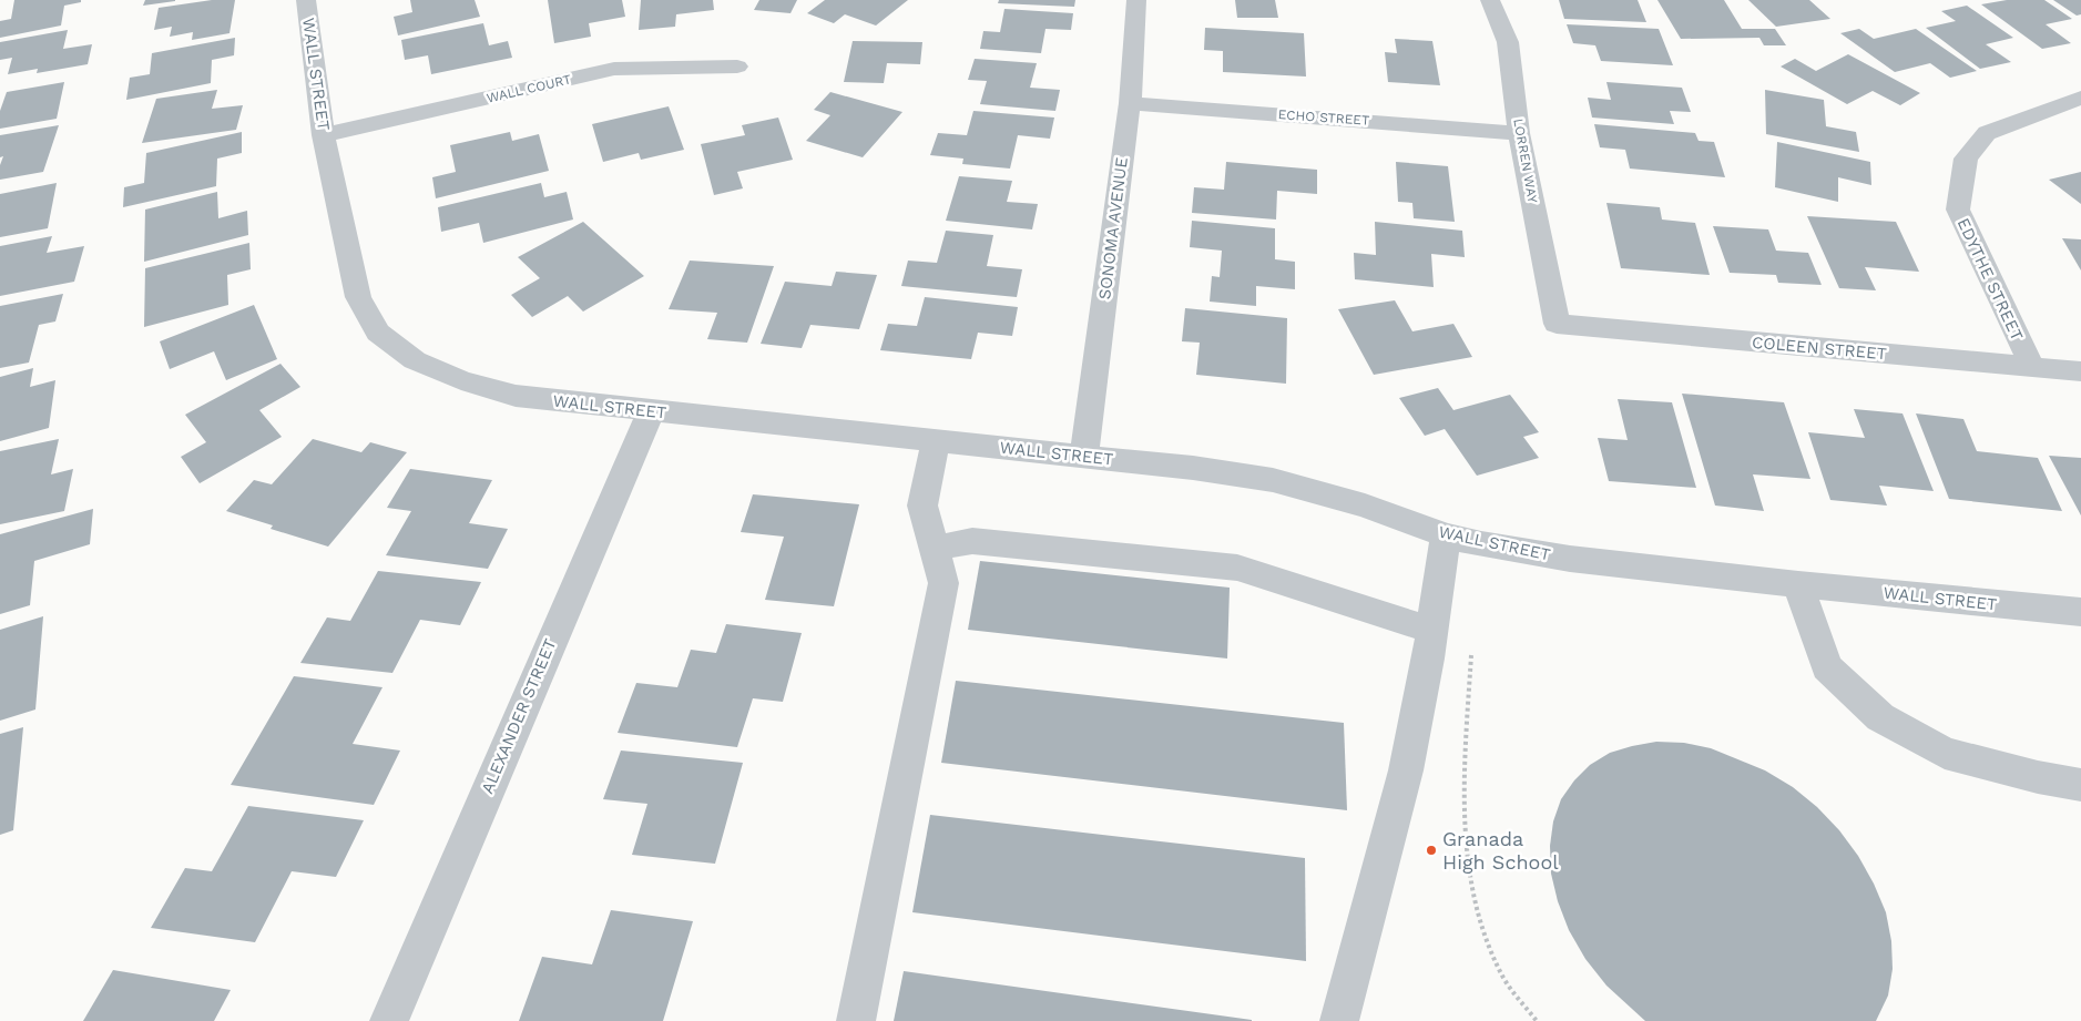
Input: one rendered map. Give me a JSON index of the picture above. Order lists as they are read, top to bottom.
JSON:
{
  "streets": {
    "street": [
      "WALL STREET",
      "WALL COURT",
      "ECHO STREET",
      "LORREN WAY",
      "SONOMA AVENUE",
      "EDYTHE STREET",
      "COLEEN STREET",
      "ALEXANDER STREET"
    ]
  },
  "crossings": [
    ["WALL STREET", "WALL COURT"],
    ["WALL STREET", "SONOMA AVENUE"],
    ["WALL STREET", "ALEXANDER STREET"],
    ["ECHO STREET", "LORREN WAY"],
    ["ECHO STREET", "SONOMA AVENUE"],
    ["LORREN WAY", "COLEEN STREET"],
    ["EDYTHE STREET", "COLEEN STREET"]
  ],
  "places": ["Granada High School"]
}
